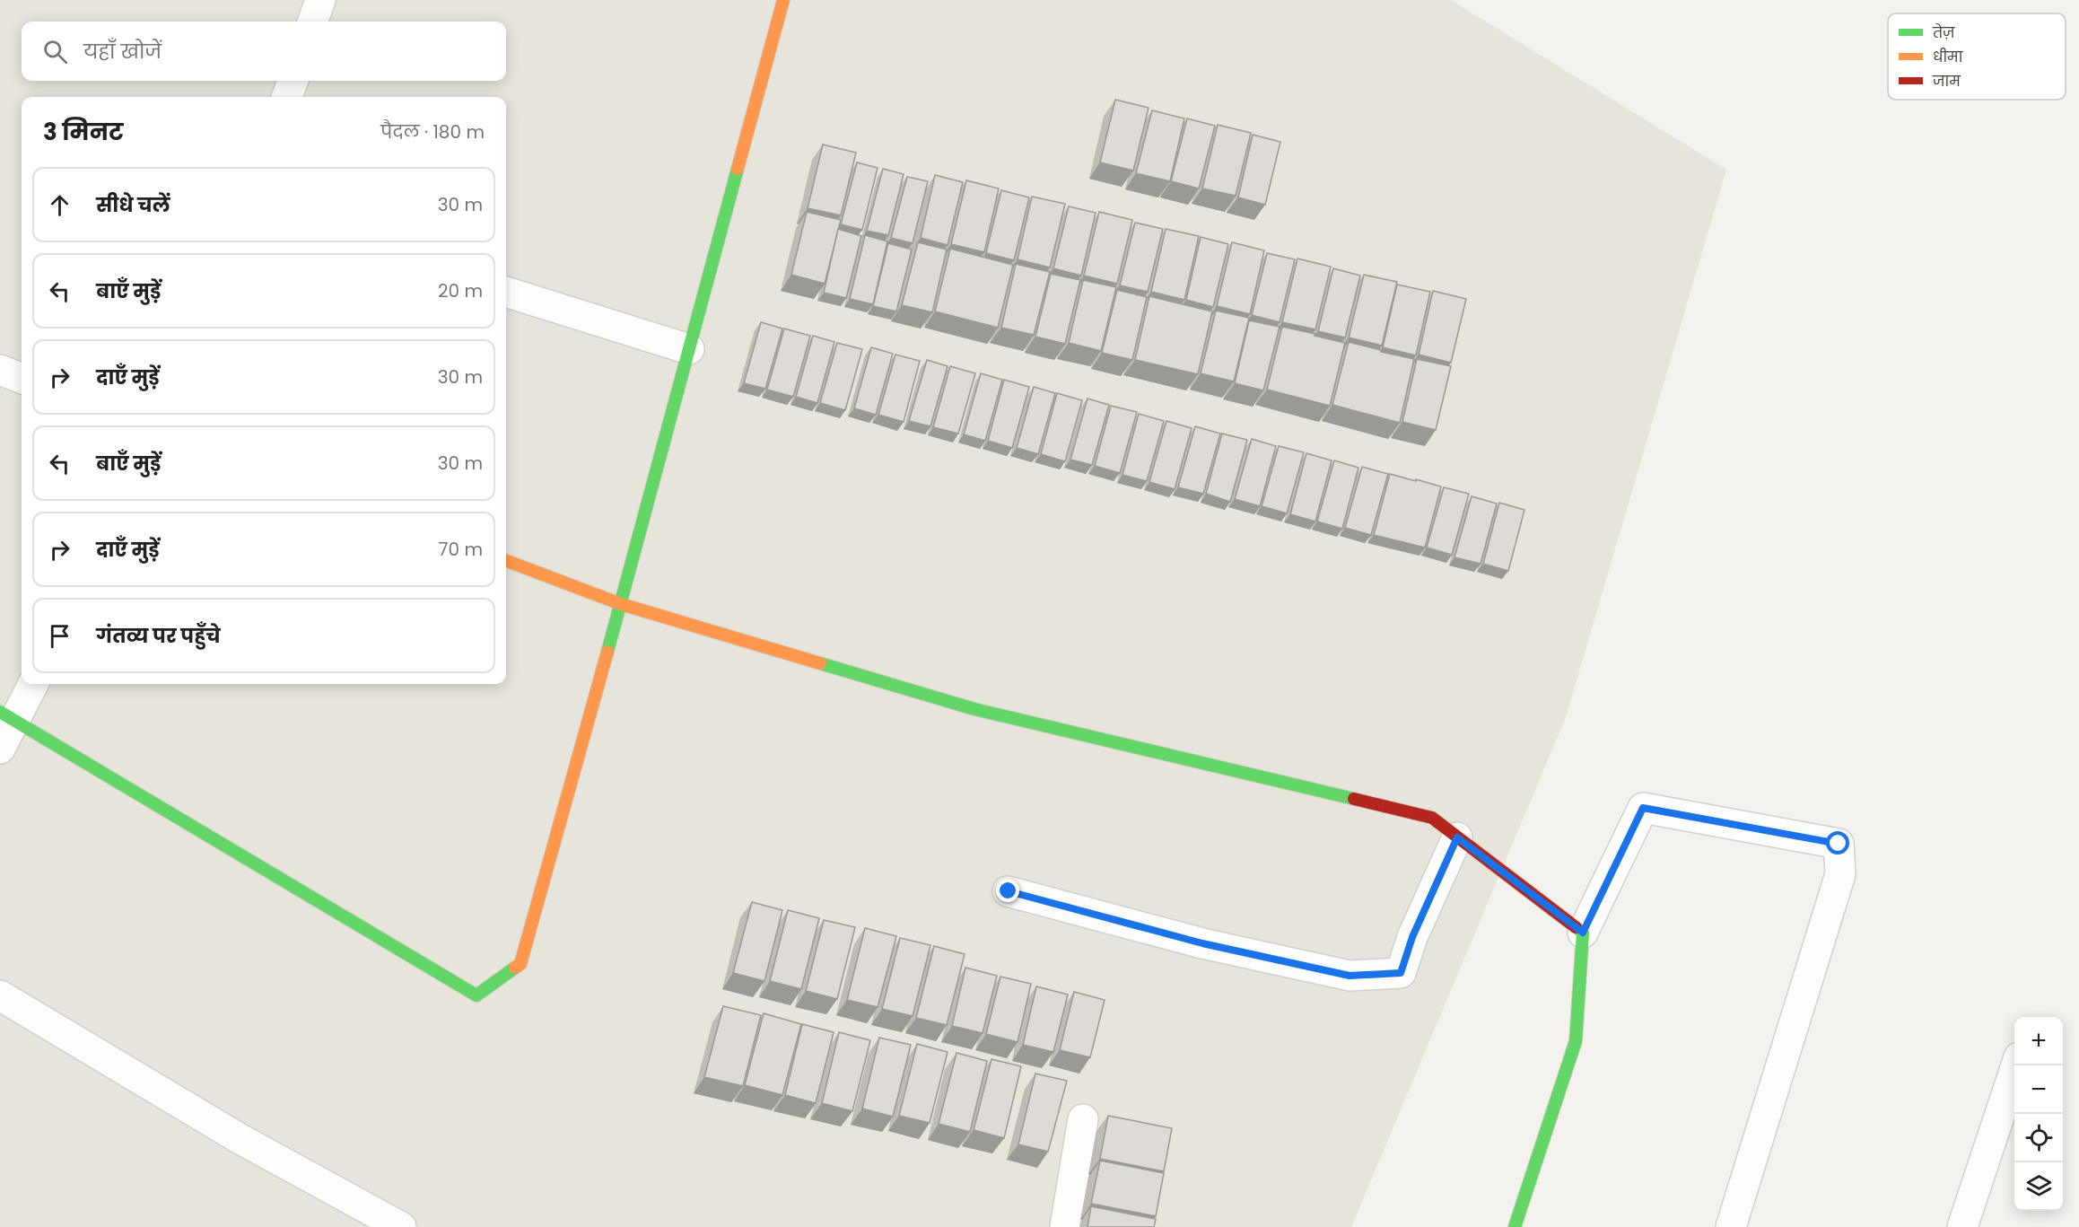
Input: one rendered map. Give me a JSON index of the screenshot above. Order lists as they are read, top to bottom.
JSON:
{
  "legend": ["तेज़", "धीमा", "जाम"],
  "page": {
    "search": "यहाँ खोजें",
    "heading": ["3 मिनट", "पैदल · 180 m"],
    "list": [
      ["सीधे चलें", "30 m"],
      ["बाएँ मुड़ें", "20 m"],
      ["दाएँ मुड़ें", "30 m"],
      ["बाएँ मुड़ें", "30 m"],
      ["दाएँ मुड़ें", "70 m"],
      "गंतव्य पर पहुँचे"
    ],
    "map_buttons": ["+", "−"]
  }
}
